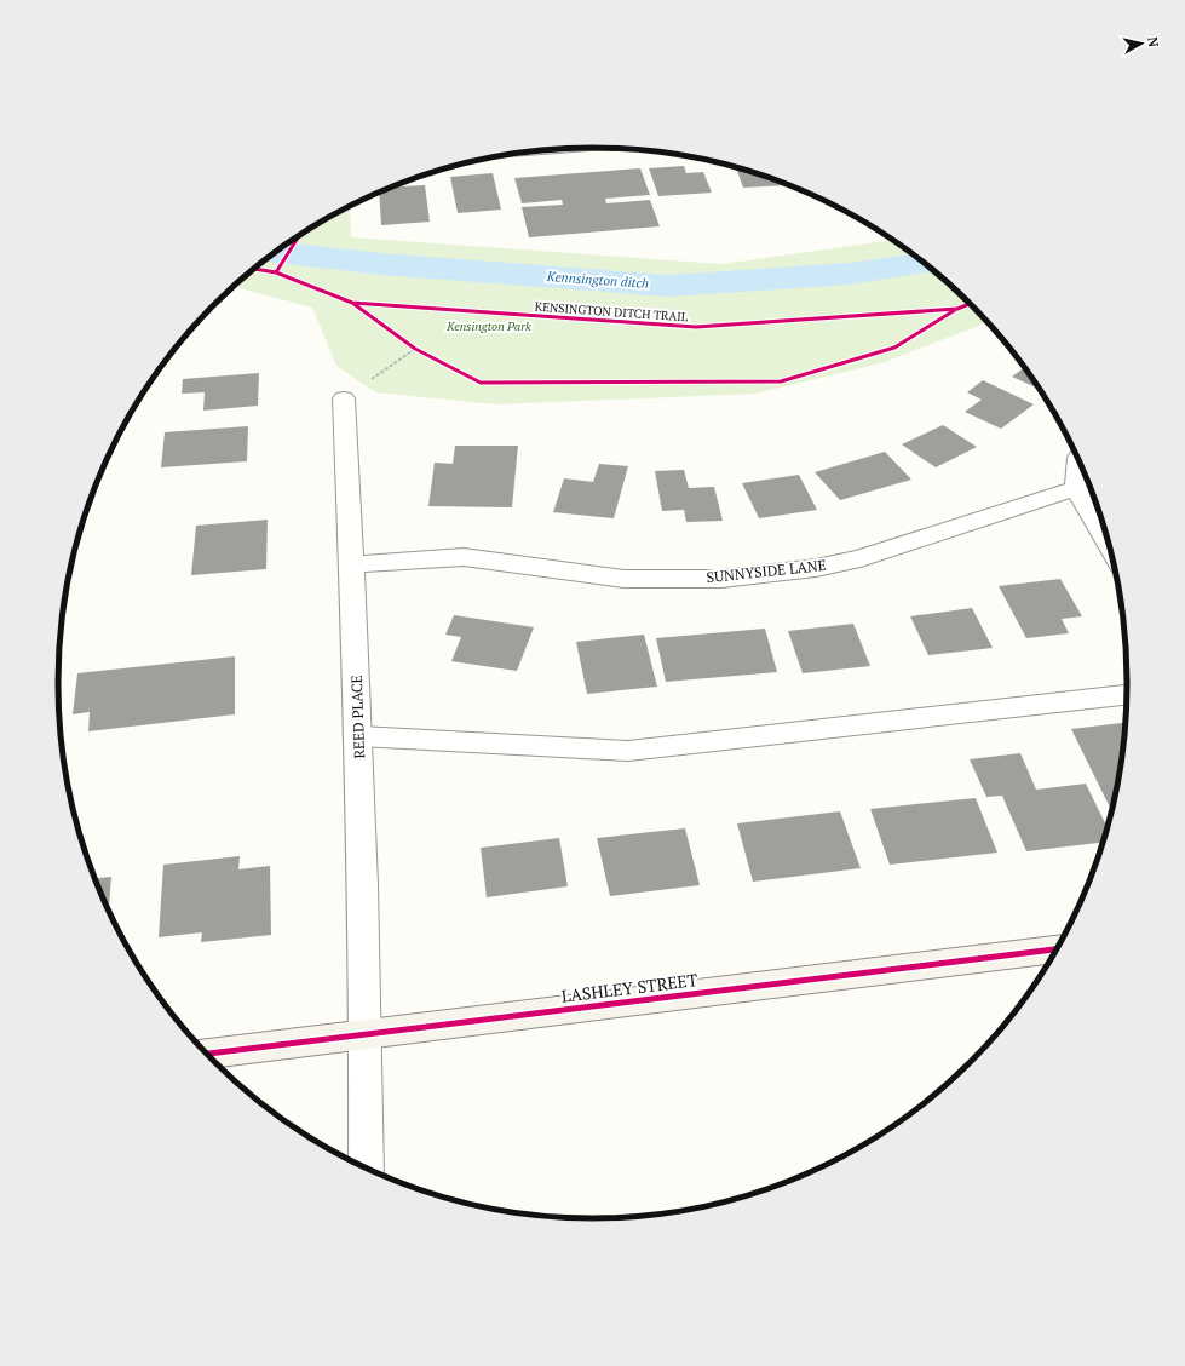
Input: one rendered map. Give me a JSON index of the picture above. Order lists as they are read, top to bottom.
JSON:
{
  "streets": {
    "main road": ["LASHLEY STREET"],
    "street": ["SUNNYSIDE LANE", "REED PLACE"],
    "cycle path": ["KENSINGTON DITCH TRAIL"]
  },
  "crossings": [
    ["SUNNYSIDE LANE", "REED PLACE"],
    ["REED PLACE", "LASHLEY STREET"]
  ],
  "water": ["Kennsington ditch"],
  "parks": ["Kensington Park"],
  "north": "right"
}
